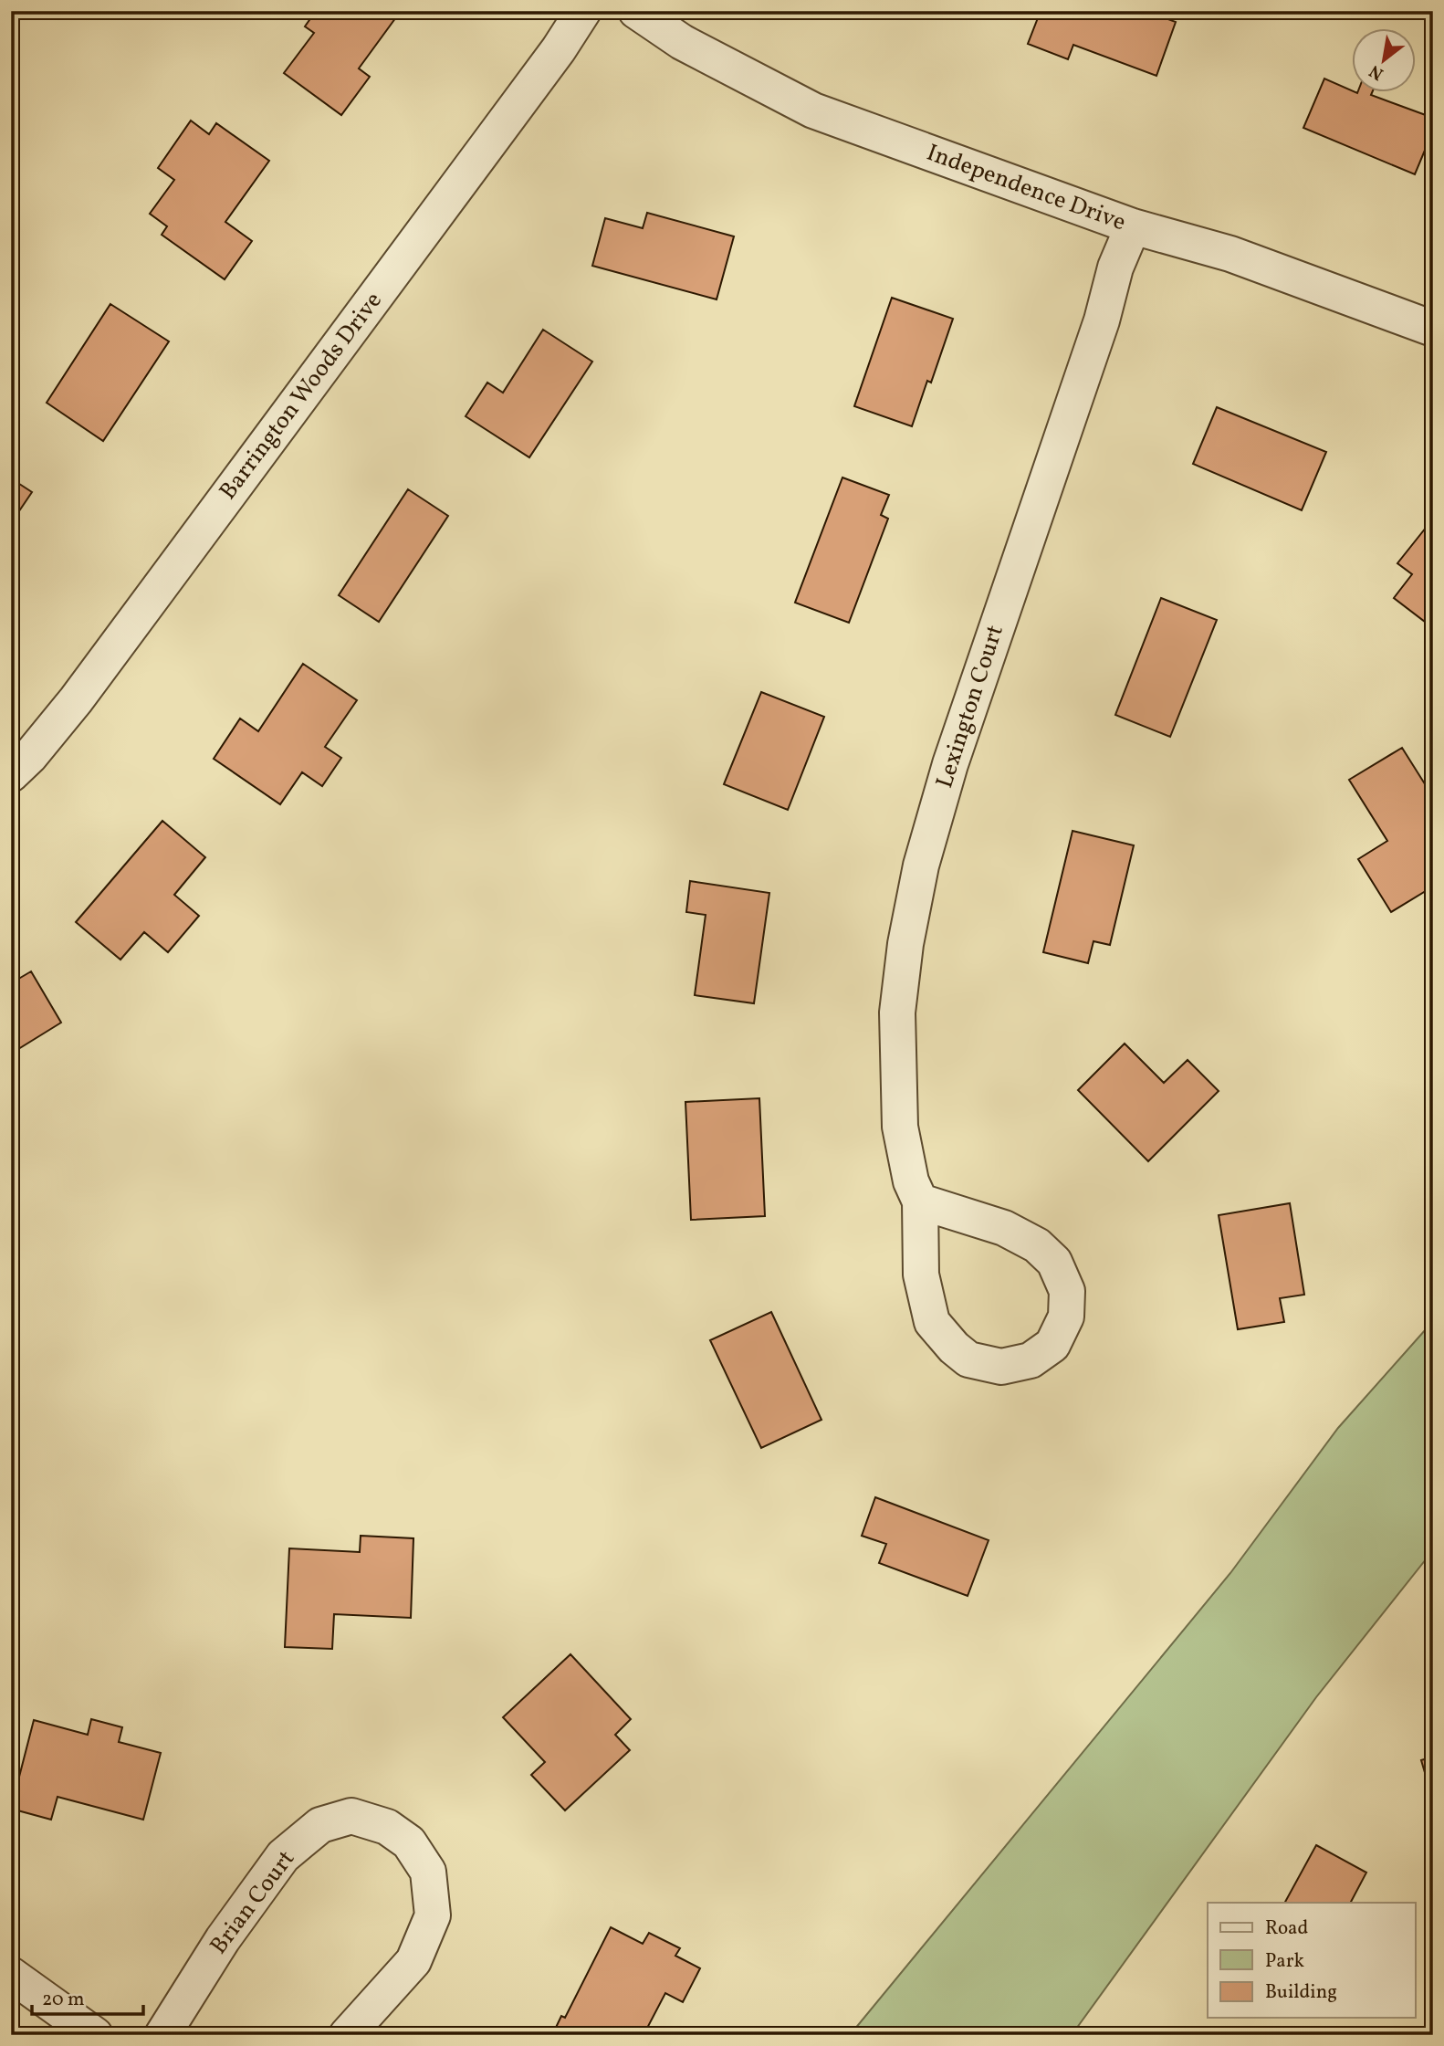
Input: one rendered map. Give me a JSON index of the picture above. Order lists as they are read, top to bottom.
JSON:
{
  "streets": {
    "street": [
      "Independence Drive",
      "Barrington Woods Drive",
      "Lexington Court",
      "Brian Court"
    ]
  },
  "crossings": [
    ["Independence Drive", "Lexington Court"]
  ],
  "legend": ["Road", "Park", "Building"],
  "scale_bar": "20 m",
  "north": "bottom left"
}
